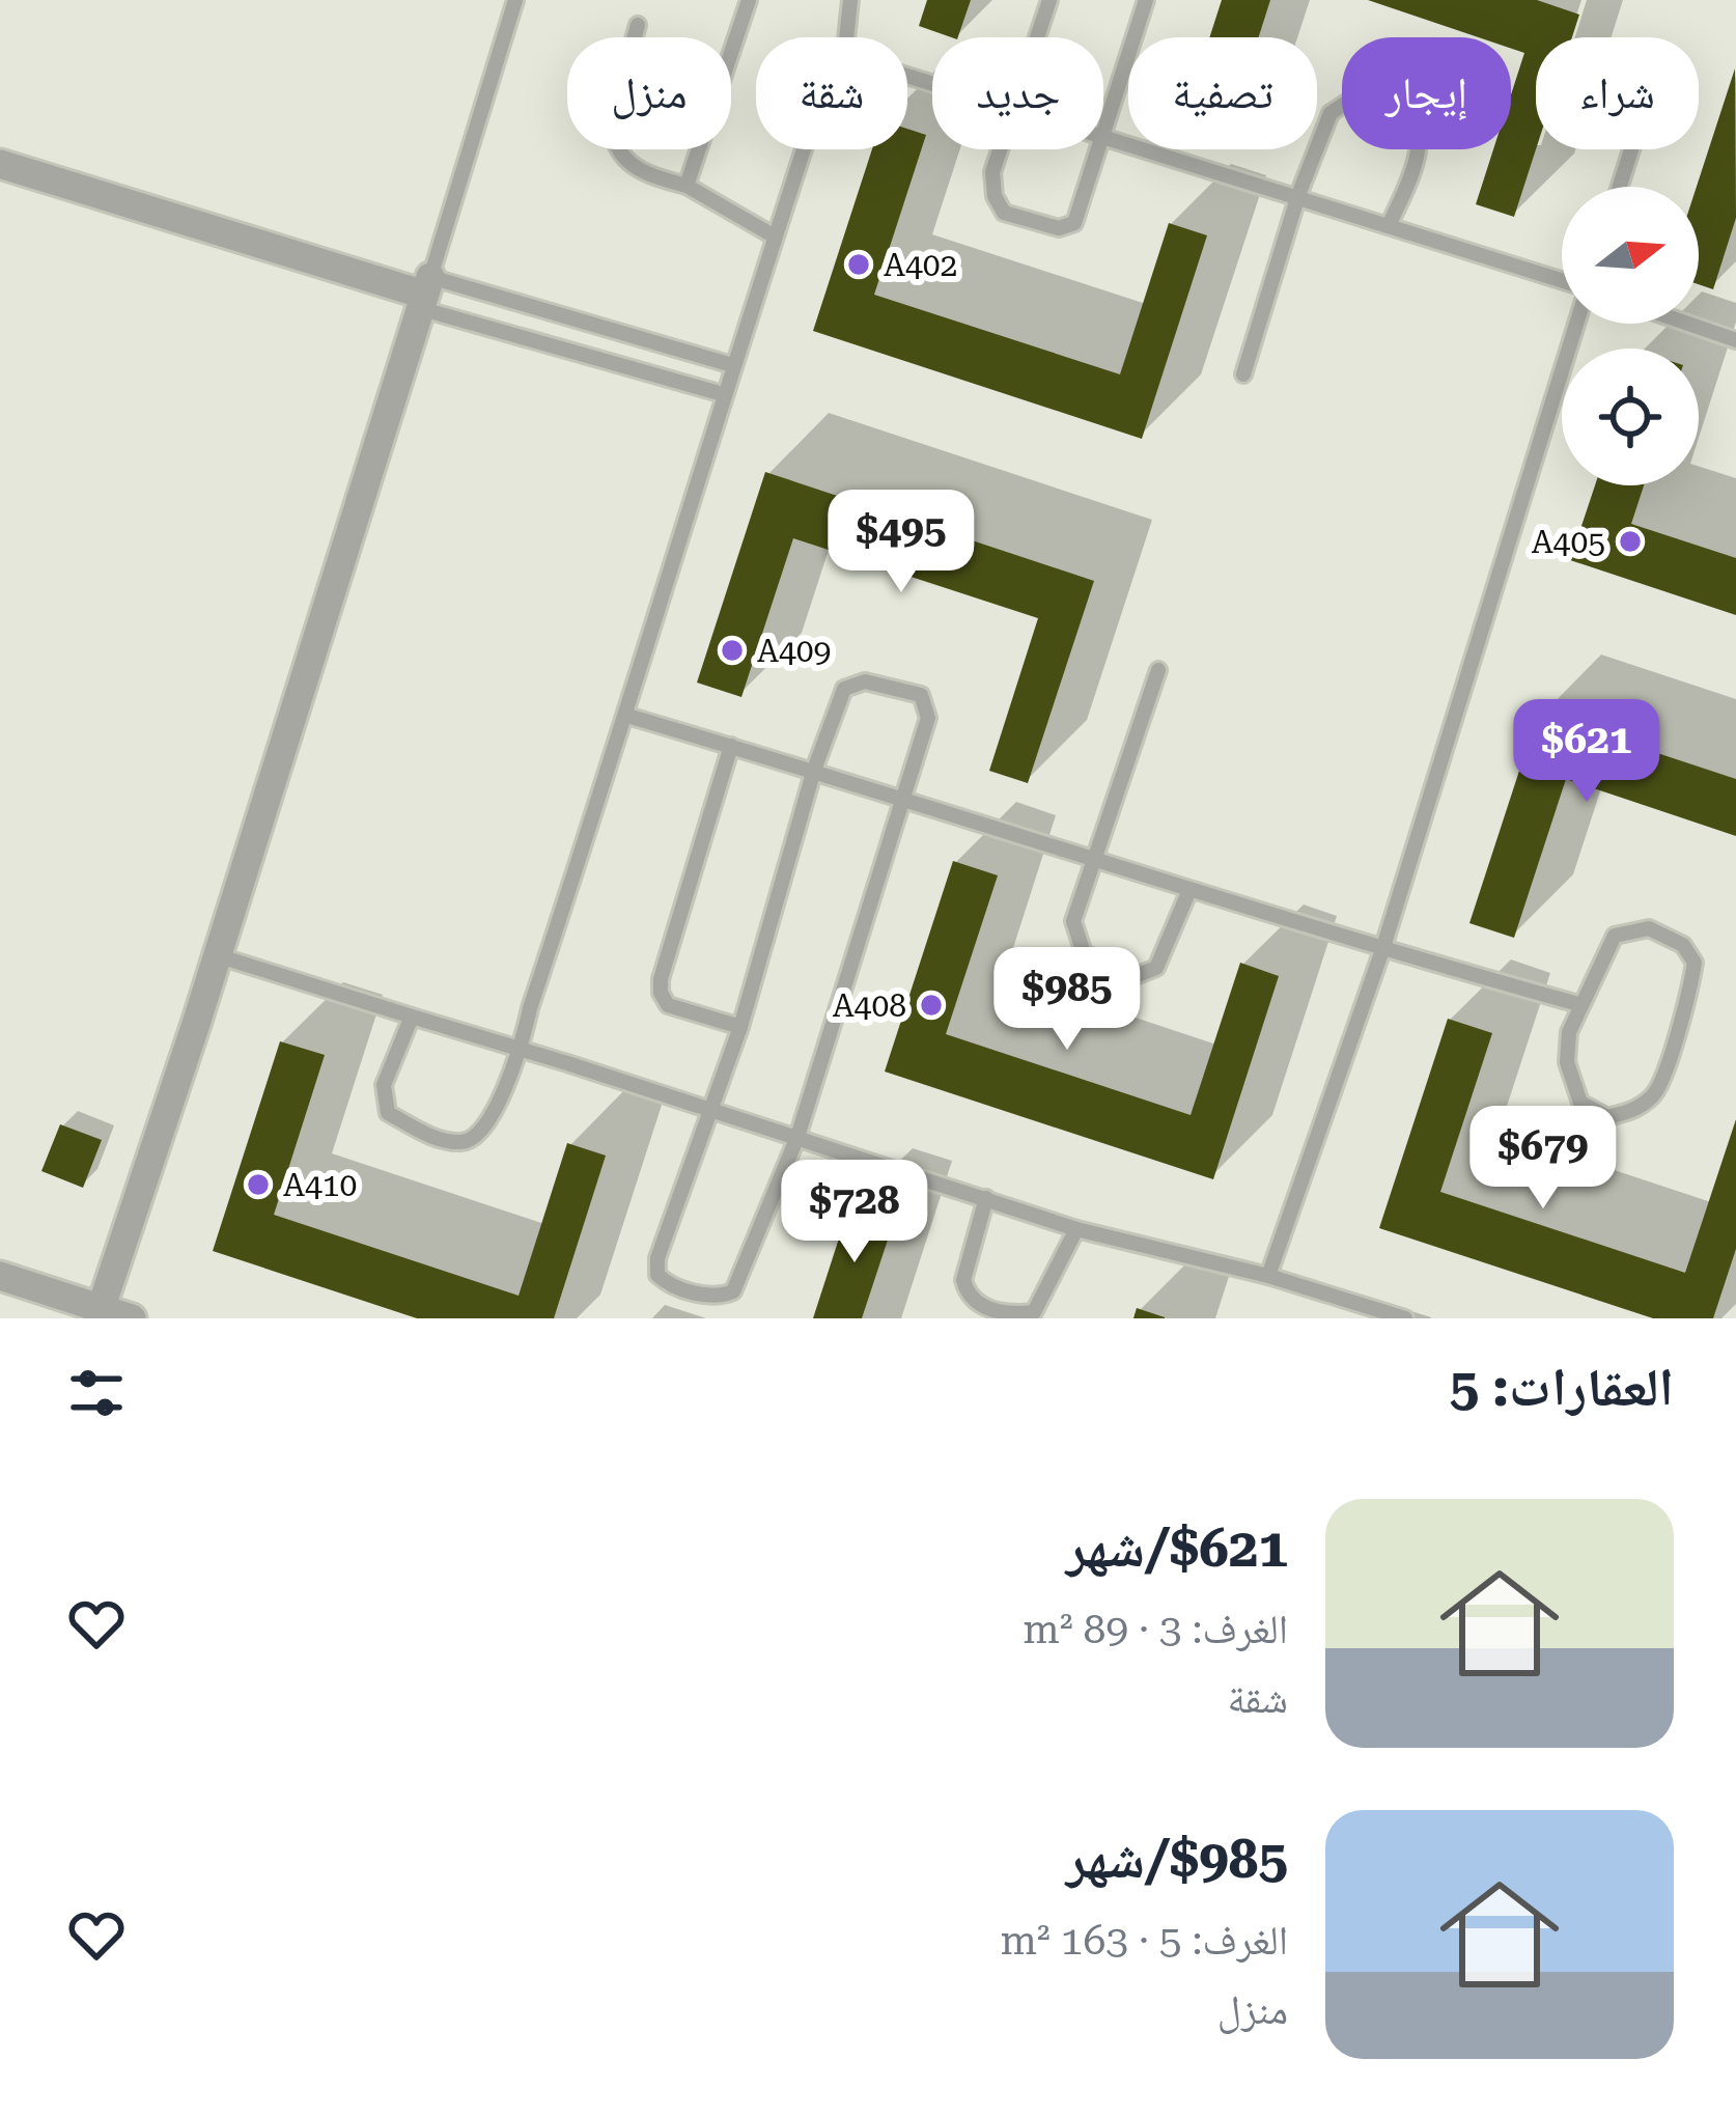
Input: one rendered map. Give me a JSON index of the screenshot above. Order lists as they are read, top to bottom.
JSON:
{
  "places": [
    "A402",
    "A405",
    "A409",
    "A408",
    "A410"
  ],
  "north": "right",
  "page": {
    "chip": [
      "شراء",
      "إيجار",
      "تصفية",
      "جديد",
      "شقة",
      "منزل"
    ],
    "price": [
      "$495",
      "$621",
      "$985",
      "$679",
      "$728"
    ],
    "heading": "العقارات: 5",
    "list": [
      {
        "name": "$621/شهر",
        "note": "الغرف: 3 · 89 m² · شقة"
      },
      {
        "name": "$985/شهر",
        "note": "الغرف: 5 · 163 m² · منزل"
      }
    ]
  }
}
